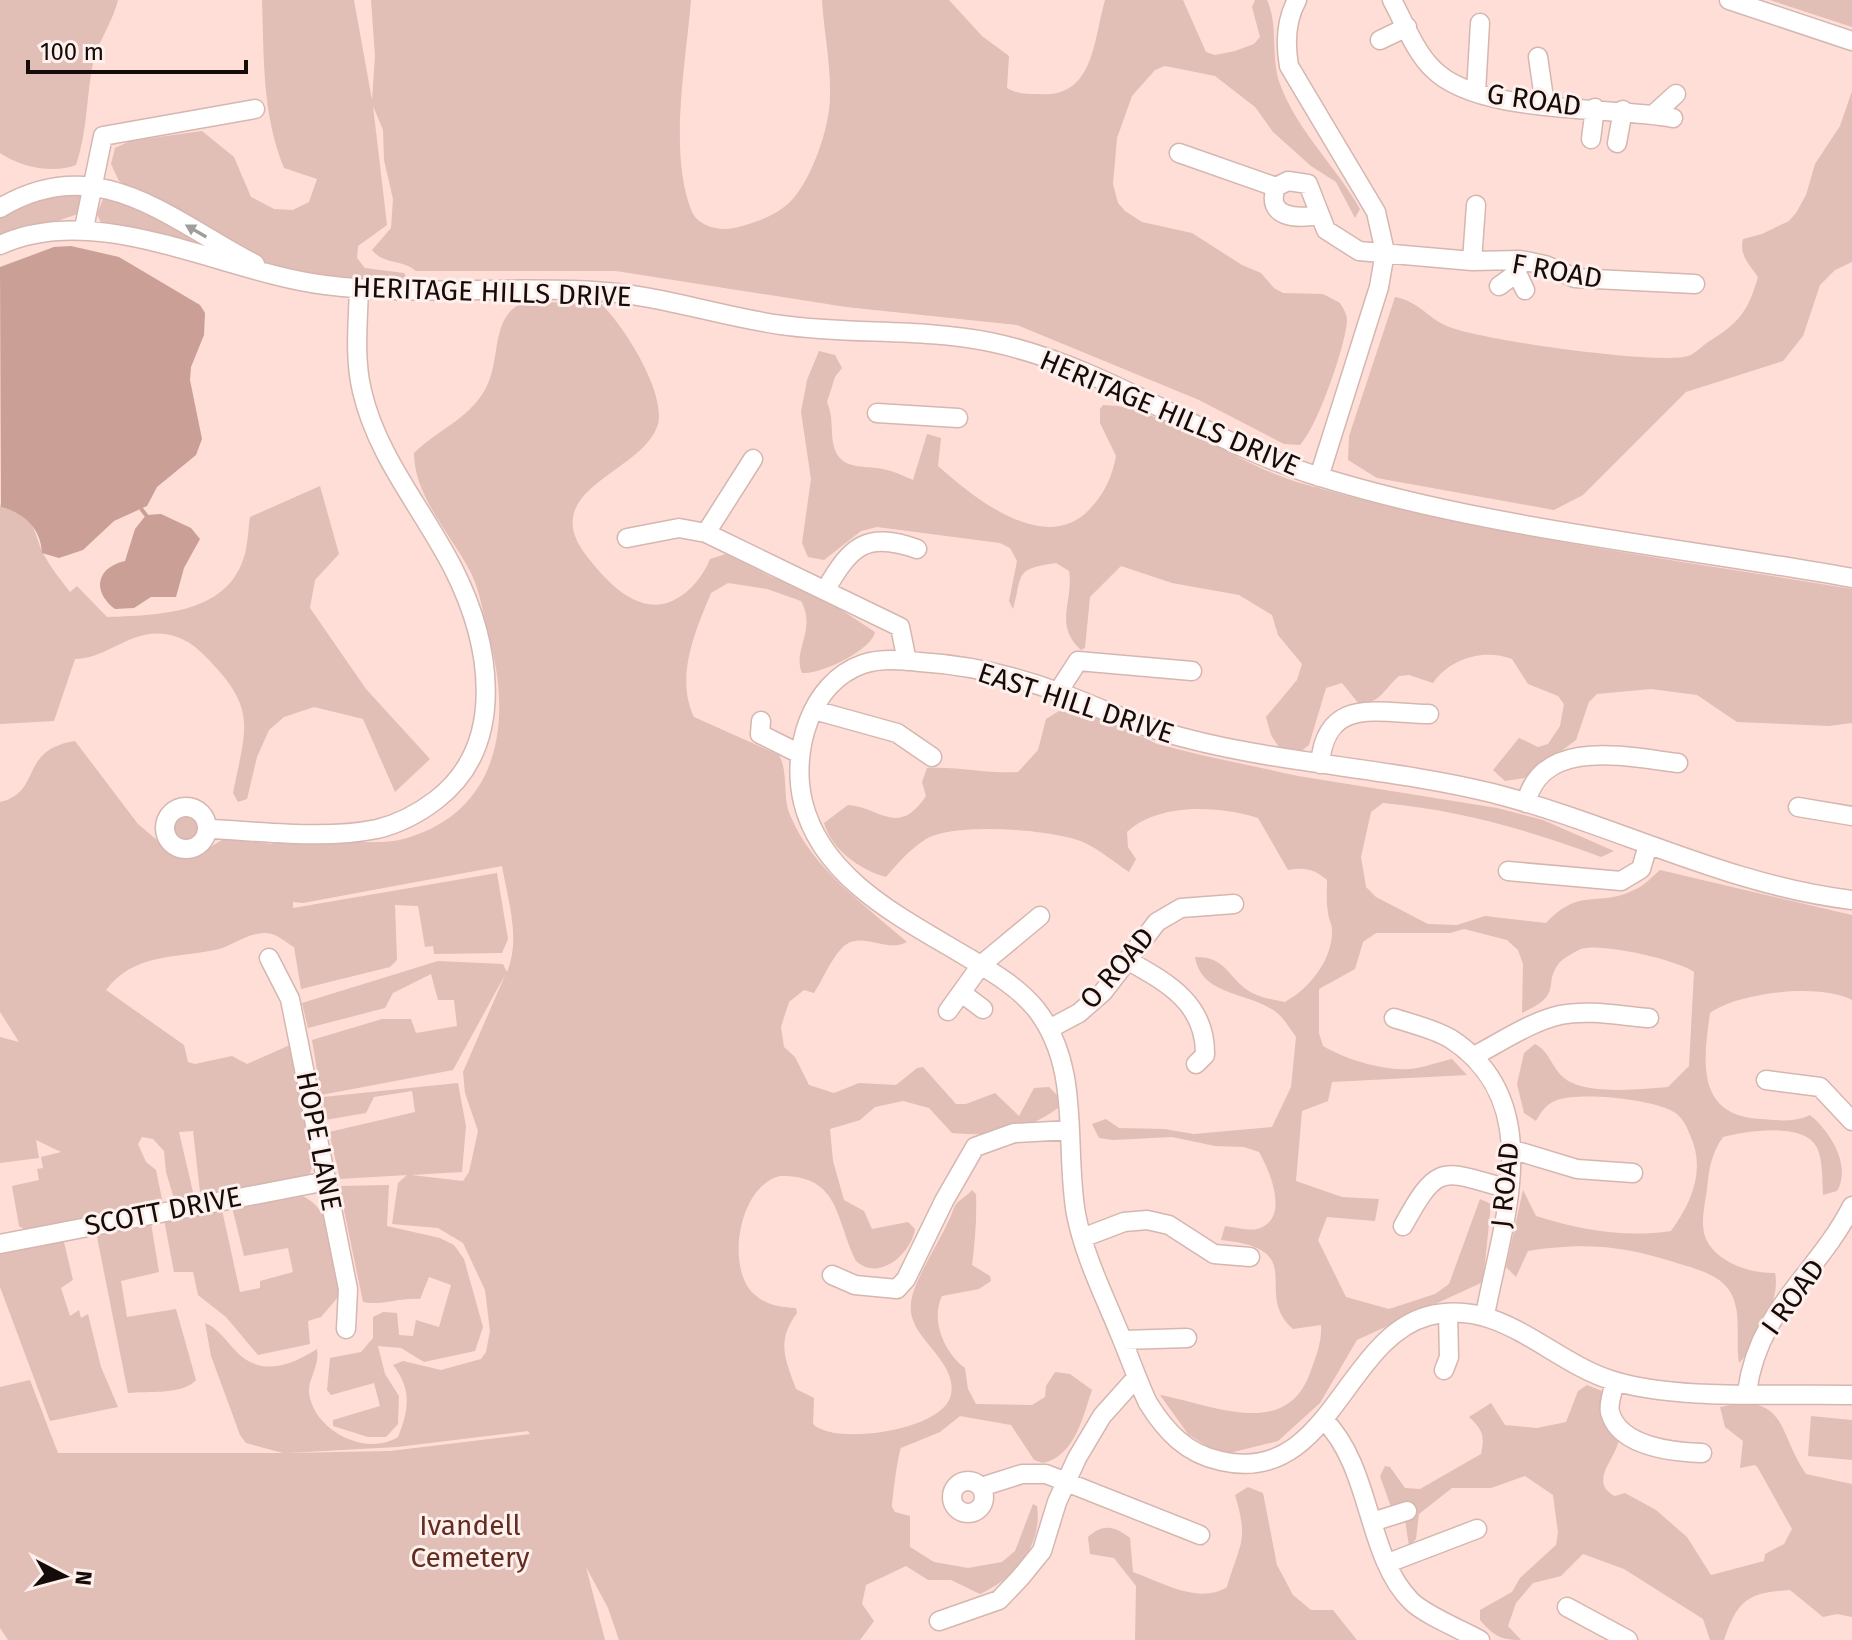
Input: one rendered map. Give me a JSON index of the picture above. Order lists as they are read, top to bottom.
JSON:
{
  "streets": {
    "street": [
      "G ROAD",
      "F ROAD",
      "HERITAGE HILLS DRIVE",
      "EAST HILL DRIVE",
      "O ROAD",
      "HOPE LANE",
      "J ROAD",
      "SCOTT DRIVE",
      "I ROAD"
    ]
  },
  "crossings": [
    ["EAST HILL DRIVE", "O ROAD"],
    ["EAST HILL DRIVE", "J ROAD"],
    ["EAST HILL DRIVE", "I ROAD"],
    ["HOPE LANE", "SCOTT DRIVE"]
  ],
  "parks": ["Ivandell Cemetery"],
  "scale_bar": "100 m",
  "north": "right"
}
